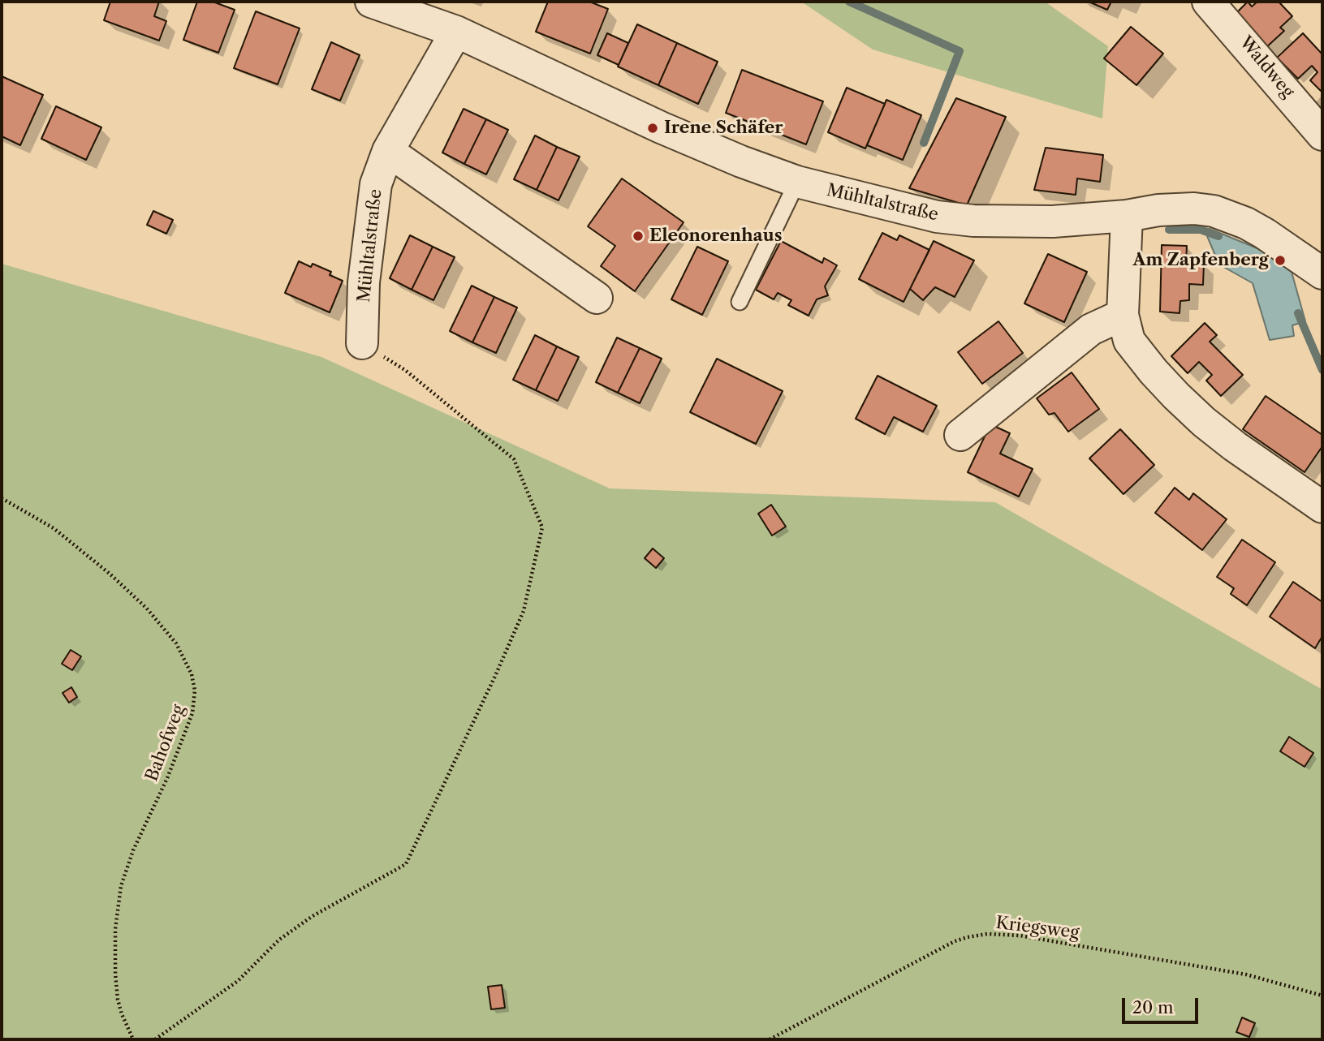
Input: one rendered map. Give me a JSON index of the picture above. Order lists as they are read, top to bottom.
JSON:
{
  "streets": {
    "street": ["Waldweg", "Mühltalstraße"],
    "path": ["Bahofweg", "Kriegsweg"]
  },
  "places": ["Irene Schäfer", "Eleonorenhaus", "Am Zapfenberg"],
  "scale_bar": "20 m"
}
